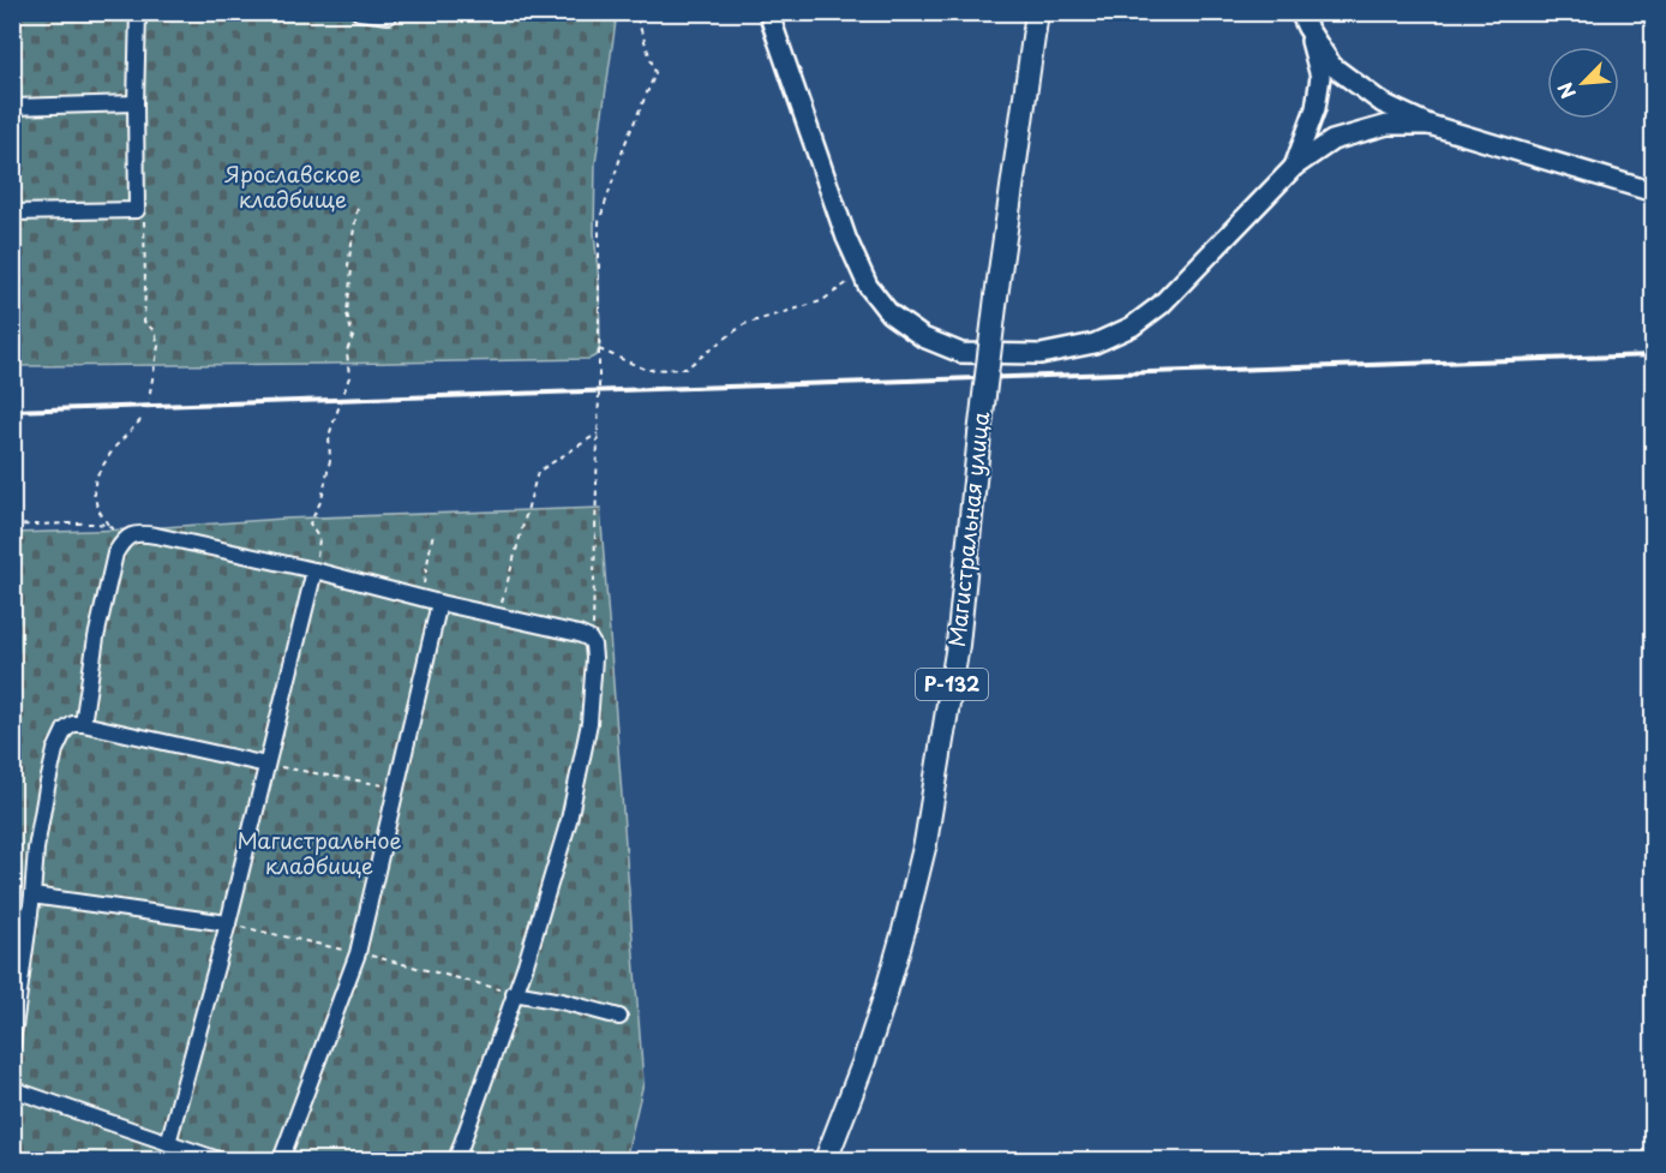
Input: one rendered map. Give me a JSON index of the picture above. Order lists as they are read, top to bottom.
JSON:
{
  "streets": {
    "highway": ["Магистральная улица", "Р-132"]
  },
  "parks": ["Ярославское кладбище", "Магистральное кладбище"],
  "north": "bottom left"
}
